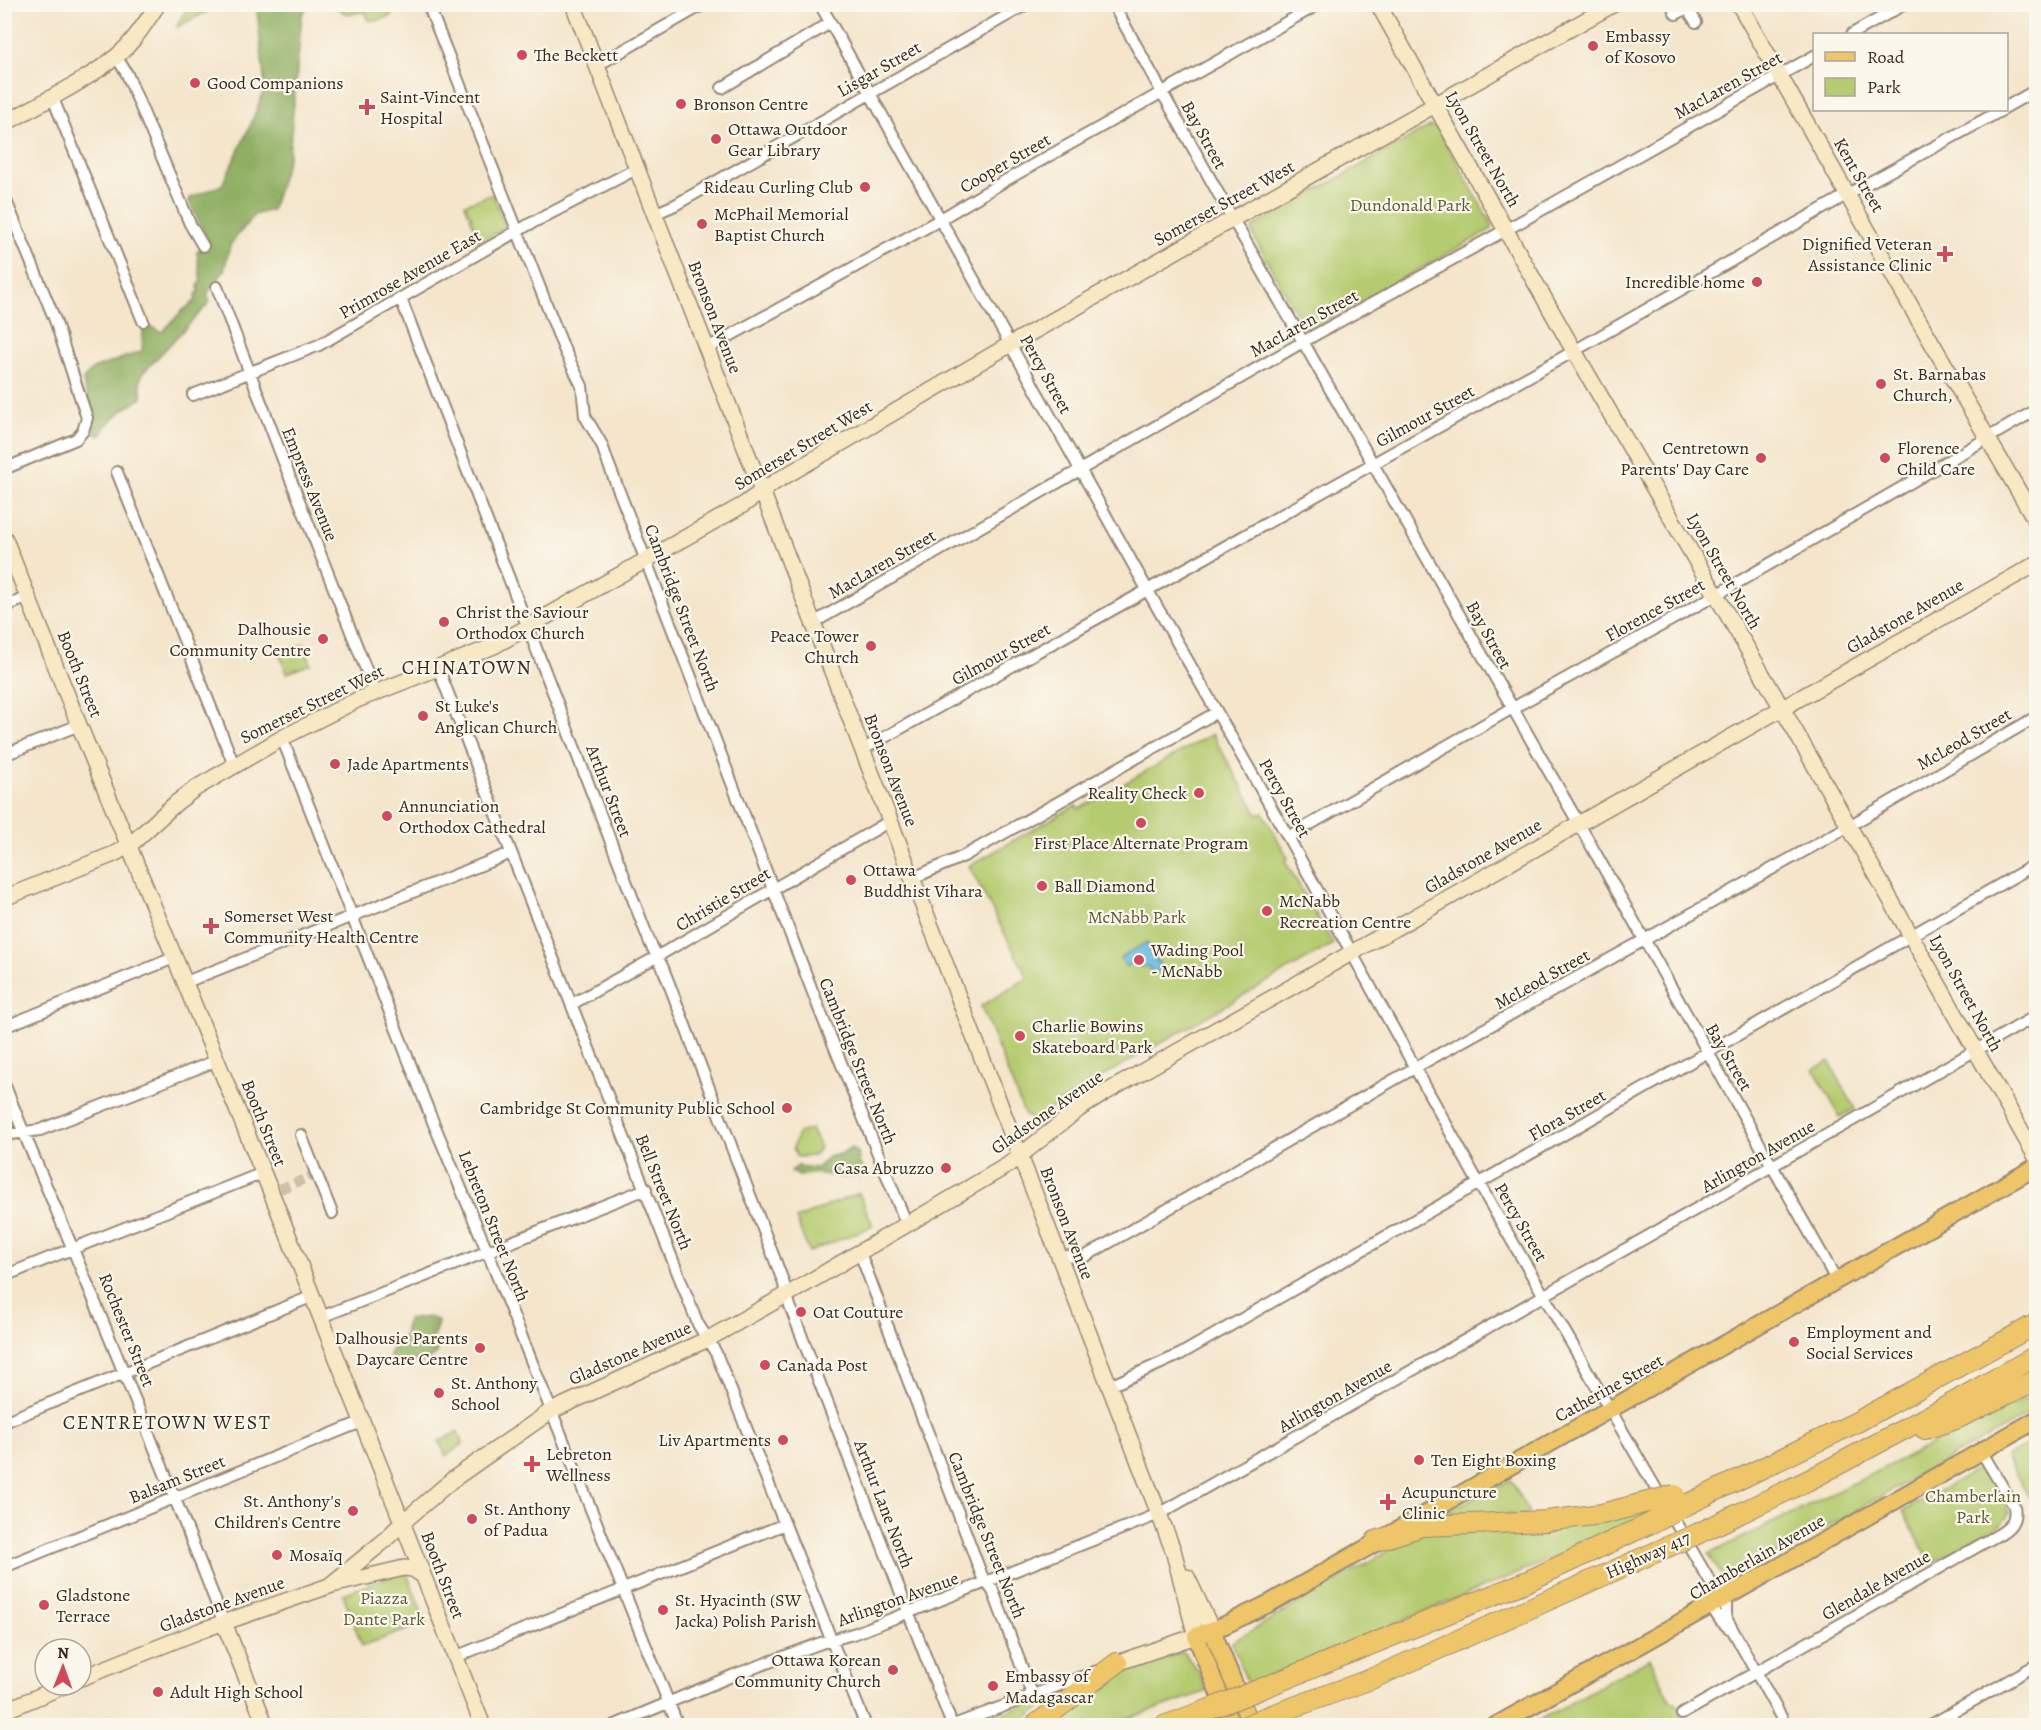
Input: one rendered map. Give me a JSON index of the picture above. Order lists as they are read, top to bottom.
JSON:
{
  "streets": {
    "highway": ["Highway 417"],
    "main road": [
      "Lyon Street North",
      "Kent Street",
      "Somerset Street West",
      "Bronson Avenue",
      "Gladstone Avenue",
      "Booth Street",
      "Rochester Street",
      "Catherine Street",
      "Chamberlain Avenue"
    ],
    "street": [
      "Lisgar Street",
      "MacLaren Street",
      "Bay Street",
      "Cooper Street",
      "Primrose Avenue East",
      "Percy Street",
      "Gilmour Street",
      "Empress Avenue",
      "Cambridge Street North",
      "Florence Street",
      "McLeod Street",
      "Arthur Street",
      "Christie Street",
      "Flora Street",
      "Arlington Avenue",
      "Bell Street North",
      "Lebreton Street North",
      "Balsam Street",
      "Arthur Lane North",
      "Glendale Avenue"
    ]
  },
  "crossings": [
    ["Lisgar Street", "Bronson Avenue"],
    ["Lisgar Street", "Percy Street"],
    ["MacLaren Street", "Bay Street"],
    ["MacLaren Street", "Lyon Street North"],
    ["MacLaren Street", "Kent Street"],
    ["MacLaren Street", "Bronson Avenue"],
    ["MacLaren Street", "Percy Street"],
    ["Bay Street", "Cooper Street"],
    ["Bay Street", "Somerset Street West"],
    ["Bay Street", "Gilmour Street"],
    ["Bay Street", "Florence Street"],
    ["Bay Street", "Gladstone Avenue"],
    ["Bay Street", "McLeod Street"],
    ["Bay Street", "Flora Street"],
    ["Bay Street", "Arlington Avenue"],
    ["Bay Street", "Catherine Street"],
    ["Lyon Street North", "Somerset Street West"],
    ["Lyon Street North", "Gilmour Street"],
    ["Lyon Street North", "Florence Street"],
    ["Lyon Street North", "Gladstone Avenue"],
    ["Lyon Street North", "McLeod Street"],
    ["Lyon Street North", "Flora Street"],
    ["Lyon Street North", "Arlington Avenue"],
    ["Cooper Street", "Bronson Avenue"],
    ["Cooper Street", "Percy Street"],
    ["Kent Street", "Gilmour Street"],
    ["Kent Street", "Florence Street"],
    ["Somerset Street West", "Bronson Avenue"],
    ["Somerset Street West", "Percy Street"],
    ["Somerset Street West", "Empress Avenue"],
    ["Somerset Street West", "Cambridge Street North"],
    ["Somerset Street West", "Booth Street"],
    ["Somerset Street West", "Arthur Street"],
    ["Somerset Street West", "Bell Street North"],
    ["Somerset Street West", "Lebreton Street North"],
    ["Primrose Avenue East", "Bronson Avenue"],
    ["Primrose Avenue East", "Empress Avenue"],
    ["Primrose Avenue East", "Cambridge Street North"],
    ["Primrose Avenue East", "Arthur Street"],
    ["Bronson Avenue", "Gilmour Street"],
    ["Bronson Avenue", "Gladstone Avenue"],
    ["Bronson Avenue", "McLeod Street"],
    ["Bronson Avenue", "Christie Street"],
    ["Bronson Avenue", "Flora Street"],
    ["Bronson Avenue", "Arlington Avenue"],
    ["Bronson Avenue", "Catherine Street"],
    ["Bronson Avenue", "Highway 417"],
    ["Percy Street", "Gilmour Street"],
    ["Percy Street", "Florence Street"],
    ["Percy Street", "Gladstone Avenue"],
    ["Percy Street", "McLeod Street"],
    ["Percy Street", "Flora Street"],
    ["Percy Street", "Arlington Avenue"],
    ["Percy Street", "Catherine Street"],
    ["Percy Street", "Chamberlain Avenue"],
    ["Percy Street", "Glendale Avenue"],
    ["Cambridge Street North", "Gladstone Avenue"],
    ["Cambridge Street North", "Christie Street"],
    ["Cambridge Street North", "Arlington Avenue"],
    ["Gladstone Avenue", "Booth Street"],
    ["Gladstone Avenue", "Arthur Street"],
    ["Gladstone Avenue", "Bell Street North"],
    ["Gladstone Avenue", "Lebreton Street North"],
    ["Gladstone Avenue", "Rochester Street"],
    ["Gladstone Avenue", "Arthur Lane North"],
    ["Booth Street", "Balsam Street"],
    ["Arthur Street", "Christie Street"],
    ["Arthur Street", "Arthur Lane North"],
    ["Christie Street", "Bell Street North"],
    ["Arlington Avenue", "Bell Street North"],
    ["Arlington Avenue", "Lebreton Street North"],
    ["Arlington Avenue", "Arthur Lane North"],
    ["Rochester Street", "Balsam Street"],
    ["Chamberlain Avenue", "Glendale Avenue"]
  ],
  "districts": ["CHINATOWN", "CENTRETOWN WEST"],
  "parks": [
    "Dundonald Park",
    "McNabb Park",
    "Chamberlain Park",
    "Piazza Dante Park"
  ],
  "places": {
    "other": [
      "Embassy of Kosovo",
      "The Beckett",
      "Good Companions",
      "Bronson Centre",
      "Ottawa Outdoor Gear Library",
      "Rideau Curling Club",
      "McPhail Memorial Baptist Church",
      "Incredible home",
      "St. Barnabas Church,",
      "Centretown Parents' Day Care",
      "Florence Child Care",
      "Christ the Saviour Orthodox Church",
      "Dalhousie Community Centre",
      "Peace Tower Church",
      "St Luke's Anglican Church",
      "Jade Apartments",
      "Reality Check",
      "Annunciation Orthodox Cathedral",
      "First Place Alternate Program",
      "Ottawa Buddhist Vihara",
      "Ball Diamond",
      "McNabb Recreation Centre",
      "Wading Pool - McNabb",
      "Charlie Bowins Skateboard Park",
      "Cambridge St Community Public School",
      "Casa Abruzzo",
      "Oat Couture",
      "Employment and Social Services",
      "Dalhousie Parents Daycare Centre",
      "Canada Post",
      "St. Anthony School",
      "Liv Apartments",
      "Ten Eight Boxing",
      "St. Anthony's Children's Centre",
      "St. Anthony of Padua",
      "Mosaïq",
      "Gladstone Terrace",
      "St. Hyacinth (SW Jacka) Polish Parish",
      "Ottawa Korean Community Church",
      "Embassy of Madagascar",
      "Adult High School"
    ],
    "health": [
      "Saint-Vincent Hospital",
      "Dignified Veteran Assistance Clinic",
      "Somerset West Community Health Centre",
      "Lebreton Wellness",
      "Acupuncture Clinic"
    ]
  },
  "legend": ["Road", "Park"],
  "north": "top"
}
